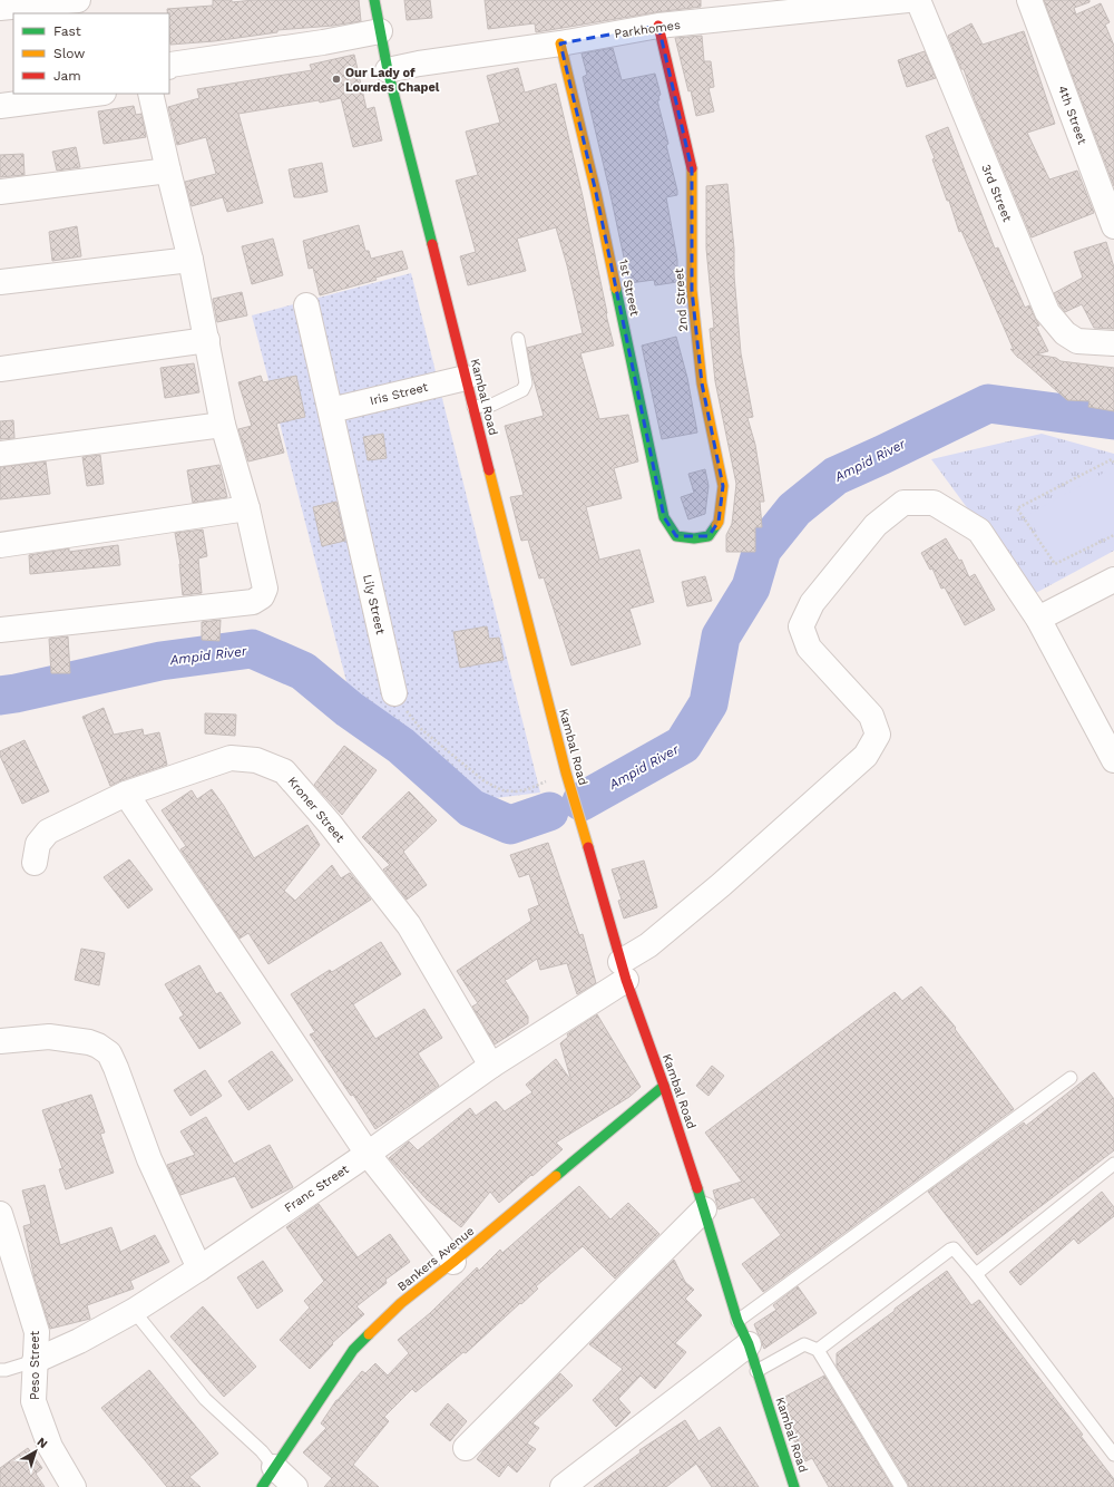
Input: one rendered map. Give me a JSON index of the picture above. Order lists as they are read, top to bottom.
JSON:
{
  "streets": {
    "street": [
      "Parkhomes",
      "4th Street",
      "3rd Street",
      "1st Street",
      "2nd Street",
      "Iris Street",
      "Kambal Road",
      "Lily Street",
      "Kroner Street",
      "Franc Street",
      "Bankers Avenue",
      "Peso Street"
    ]
  },
  "crossings": [
    ["Parkhomes", "1st Street"],
    ["Parkhomes", "2nd Street"],
    ["Parkhomes", "Kambal Road"],
    ["1st Street", "2nd Street"],
    ["Iris Street", "Kambal Road"],
    ["Iris Street", "Lily Street"],
    ["Kambal Road", "Franc Street"],
    ["Kambal Road", "Bankers Avenue"],
    ["Kroner Street", "Franc Street"],
    ["Franc Street", "Peso Street"]
  ],
  "water": ["Ampid River"],
  "places": ["Our Lady of Lourdes Chapel"],
  "legend": ["Fast", "Slow", "Jam"],
  "north": "top right"
}
